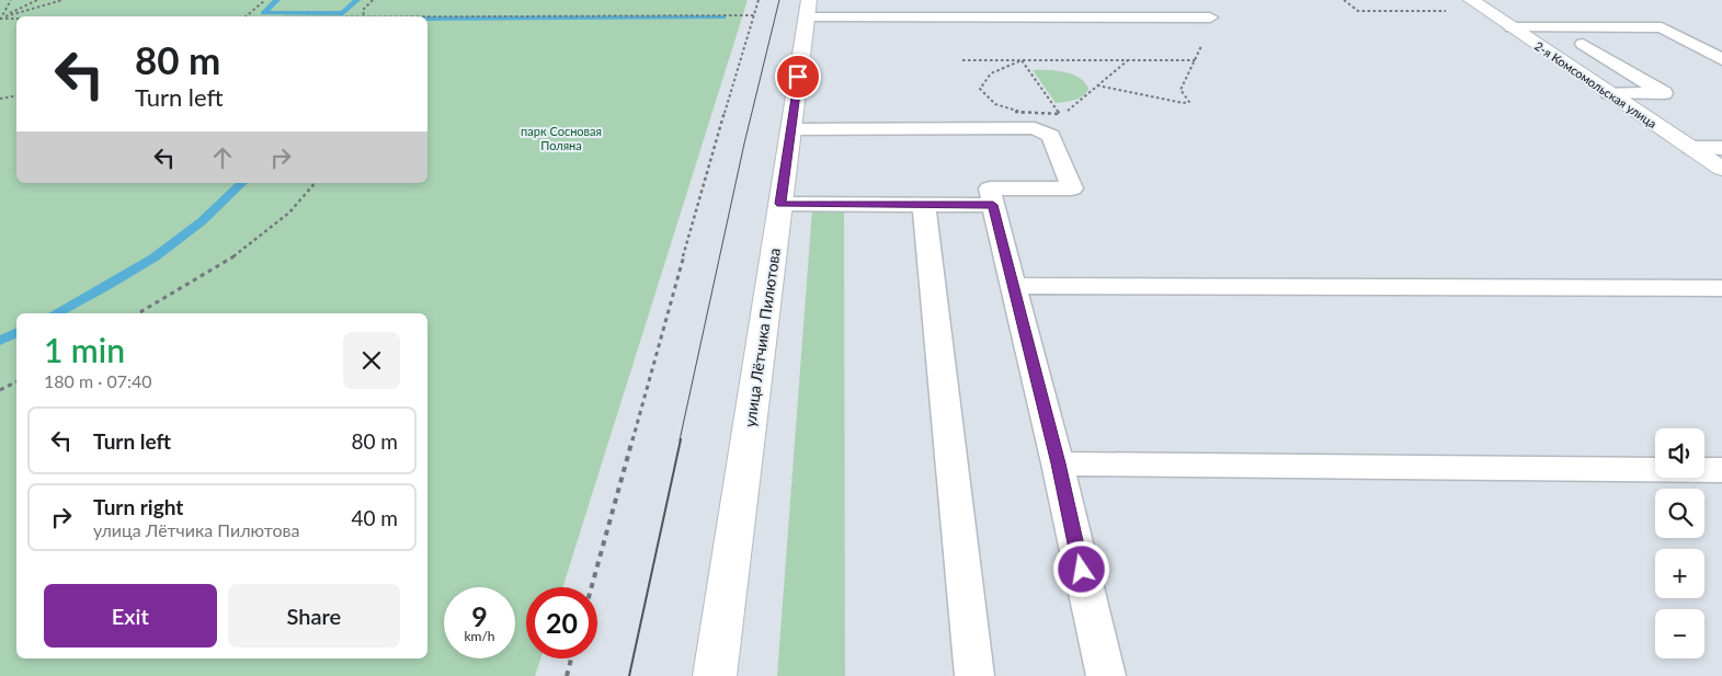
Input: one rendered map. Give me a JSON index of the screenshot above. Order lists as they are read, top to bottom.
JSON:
{
  "streets": {
    "street": ["2-я Комсомольская улица", "улица Лётчика Пилютова"]
  },
  "parks": ["парк Сосновая Поляна"],
  "page": {
    "turn": ["80 m", "Turn left"],
    "heading": ["1 min", "180 m · 07:40"],
    "list": [
      {
        "name": "Turn left",
        "value": "80 m"
      },
      {
        "name": "Turn right",
        "note": "улица Лётчика Пилютова",
        "value": "40 m"
      }
    ],
    "map_buttons": ["+", "−"],
    "buttons": ["Exit", "Share"],
    "speed": "9 km/h",
    "limit": "20"
  }
}
